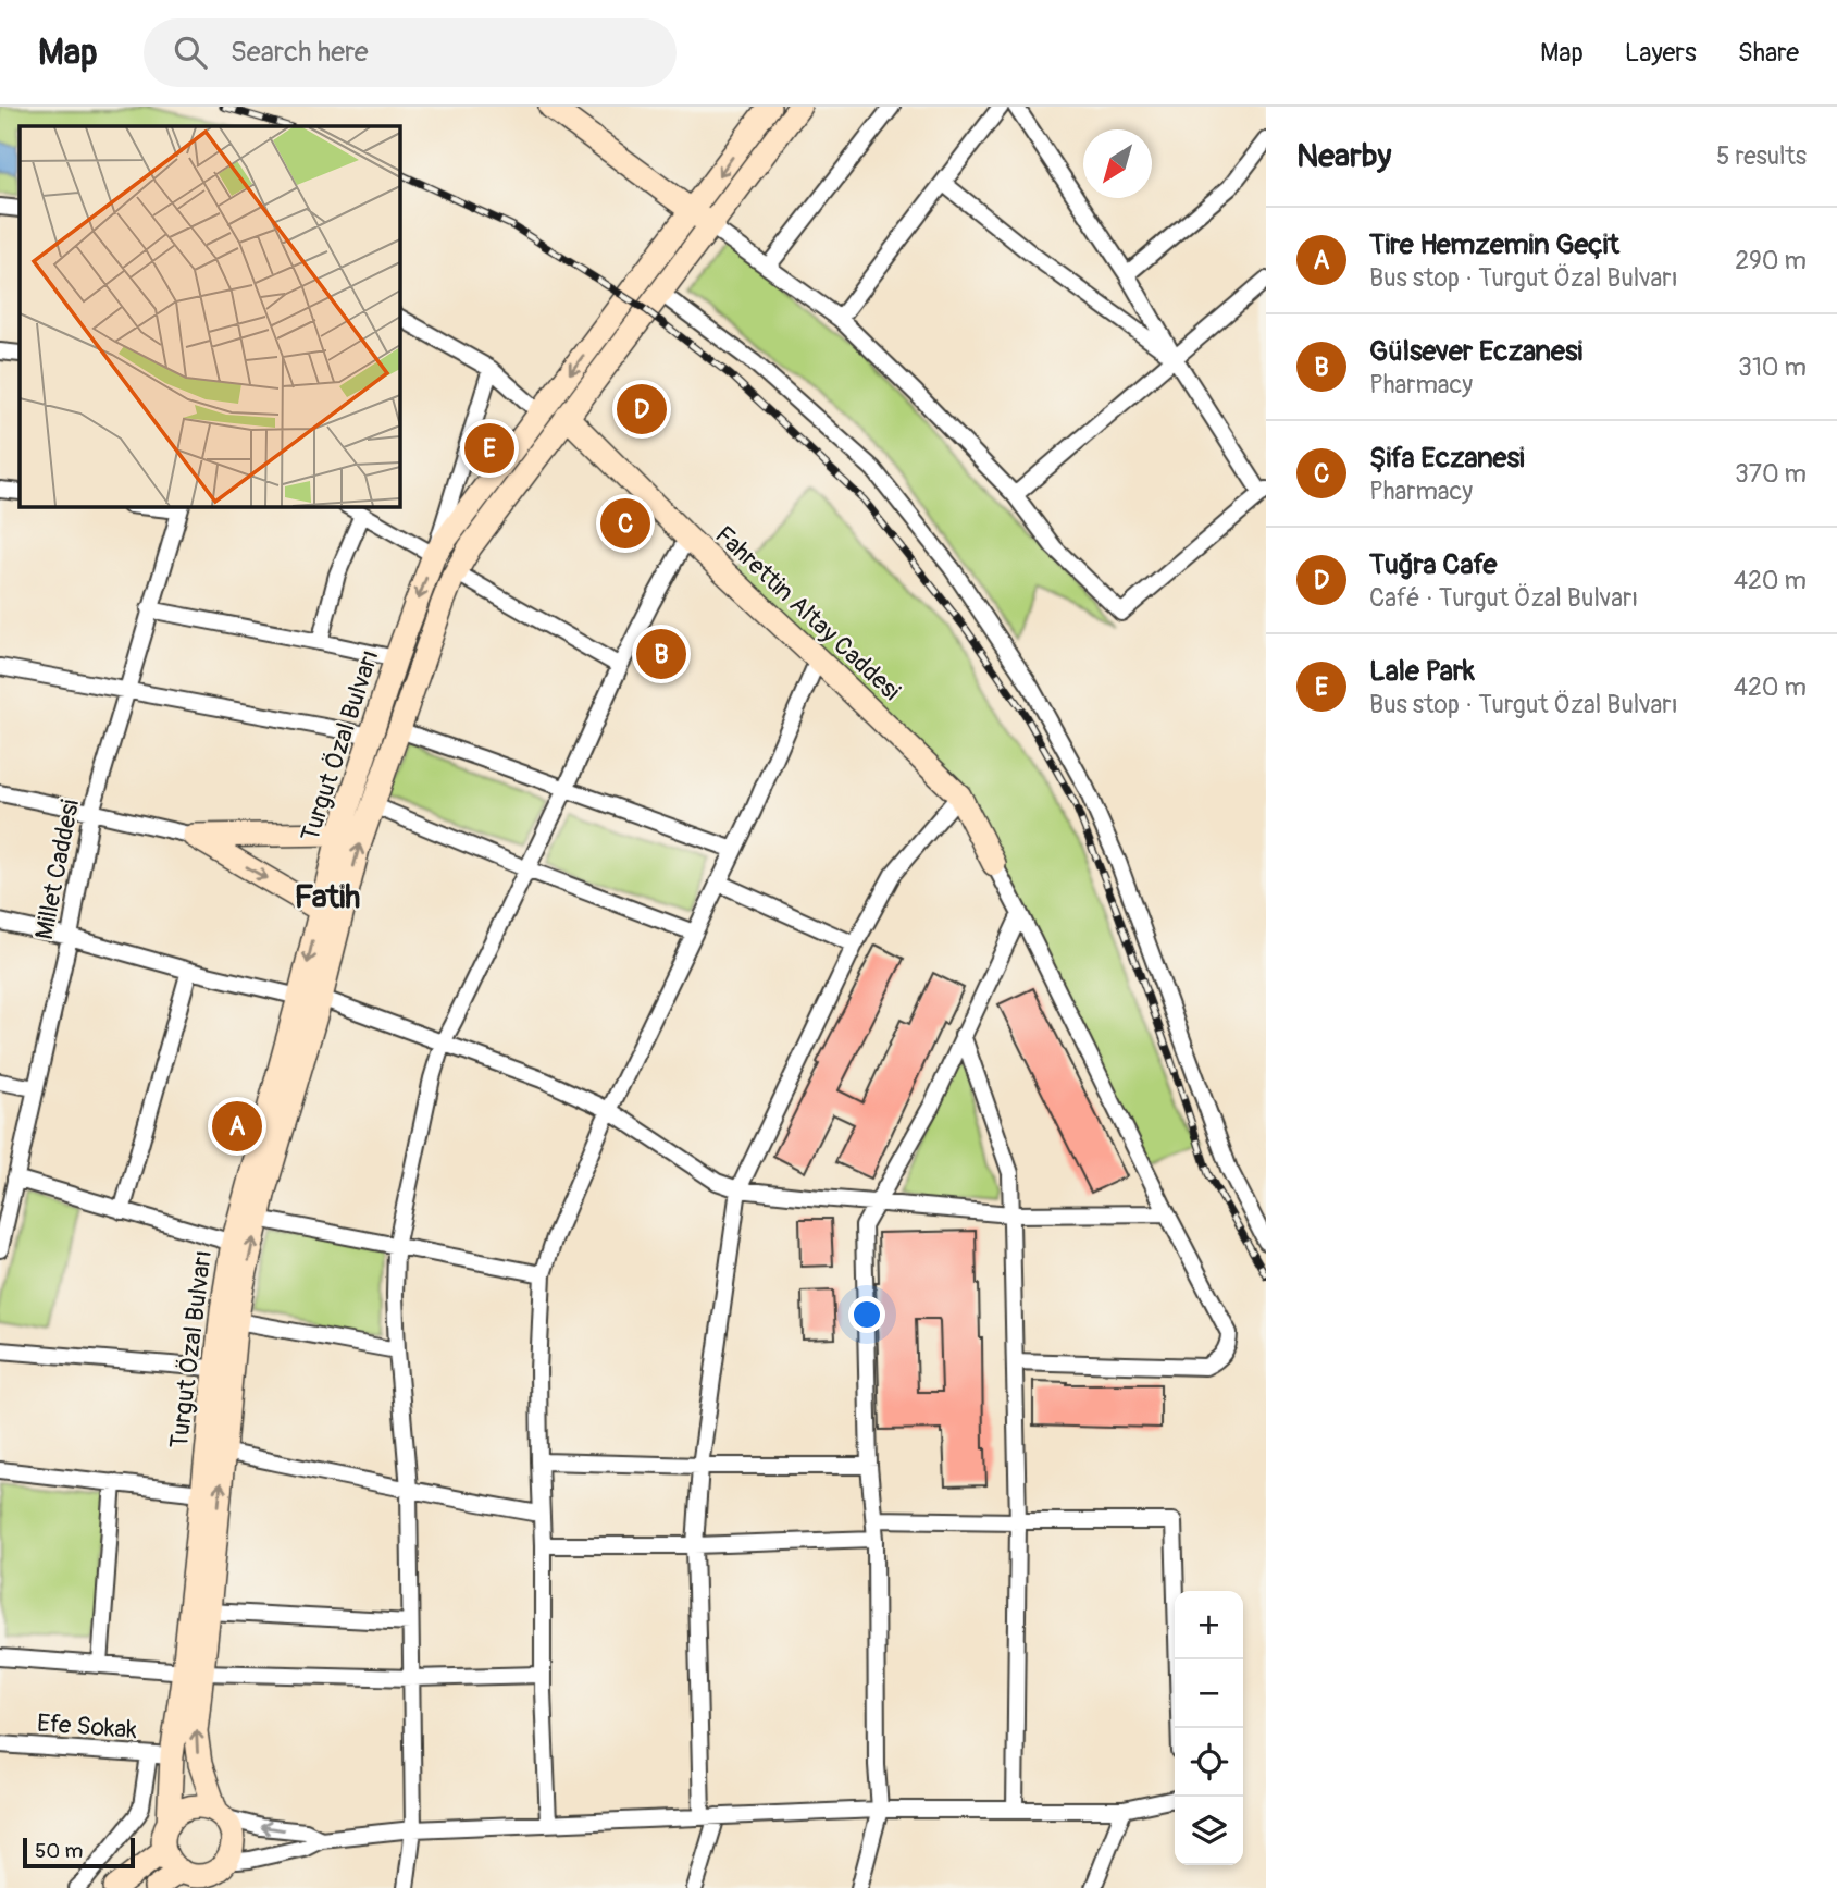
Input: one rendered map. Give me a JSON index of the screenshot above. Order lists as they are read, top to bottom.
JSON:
{
  "streets": {
    "main road": ["Fahrettin Altay Caddesi", "Turgut Özal Bulvarı"],
    "street": ["Millet Caddesi", "Efe Sokak"]
  },
  "crossings": [
    ["Fahrettin Altay Caddesi", "Turgut Özal Bulvarı"],
    ["Turgut Özal Bulvarı", "Efe Sokak"]
  ],
  "districts": ["Fatih"],
  "scale_bar": "50 m",
  "north": "bottom left",
  "page": {
    "header": "Map",
    "search": "Search here",
    "nav": ["Map", "Layers", "Share"],
    "heading": ["Nearby", "5 results"],
    "list": [
      {
        "mark": "A",
        "name": "Tire Hemzemin Geçit",
        "note": "Bus stop · Turgut Özal Bulvarı",
        "value": "290 m"
      },
      {
        "mark": "B",
        "name": "Gülsever Eczanesi",
        "note": "Pharmacy",
        "value": "310 m"
      },
      {
        "mark": "C",
        "name": "Şifa Eczanesi",
        "note": "Pharmacy",
        "value": "370 m"
      },
      {
        "mark": "D",
        "name": "Tuğra Cafe",
        "note": "Café · Turgut Özal Bulvarı",
        "value": "420 m"
      },
      {
        "mark": "E",
        "name": "Lale Park",
        "note": "Bus stop · Turgut Özal Bulvarı",
        "value": "420 m"
      }
    ],
    "pins": [
      "D",
      "E",
      "C",
      "B",
      "A"
    ],
    "map_buttons": ["+", "−"],
    "scale": "50 m"
  }
}
